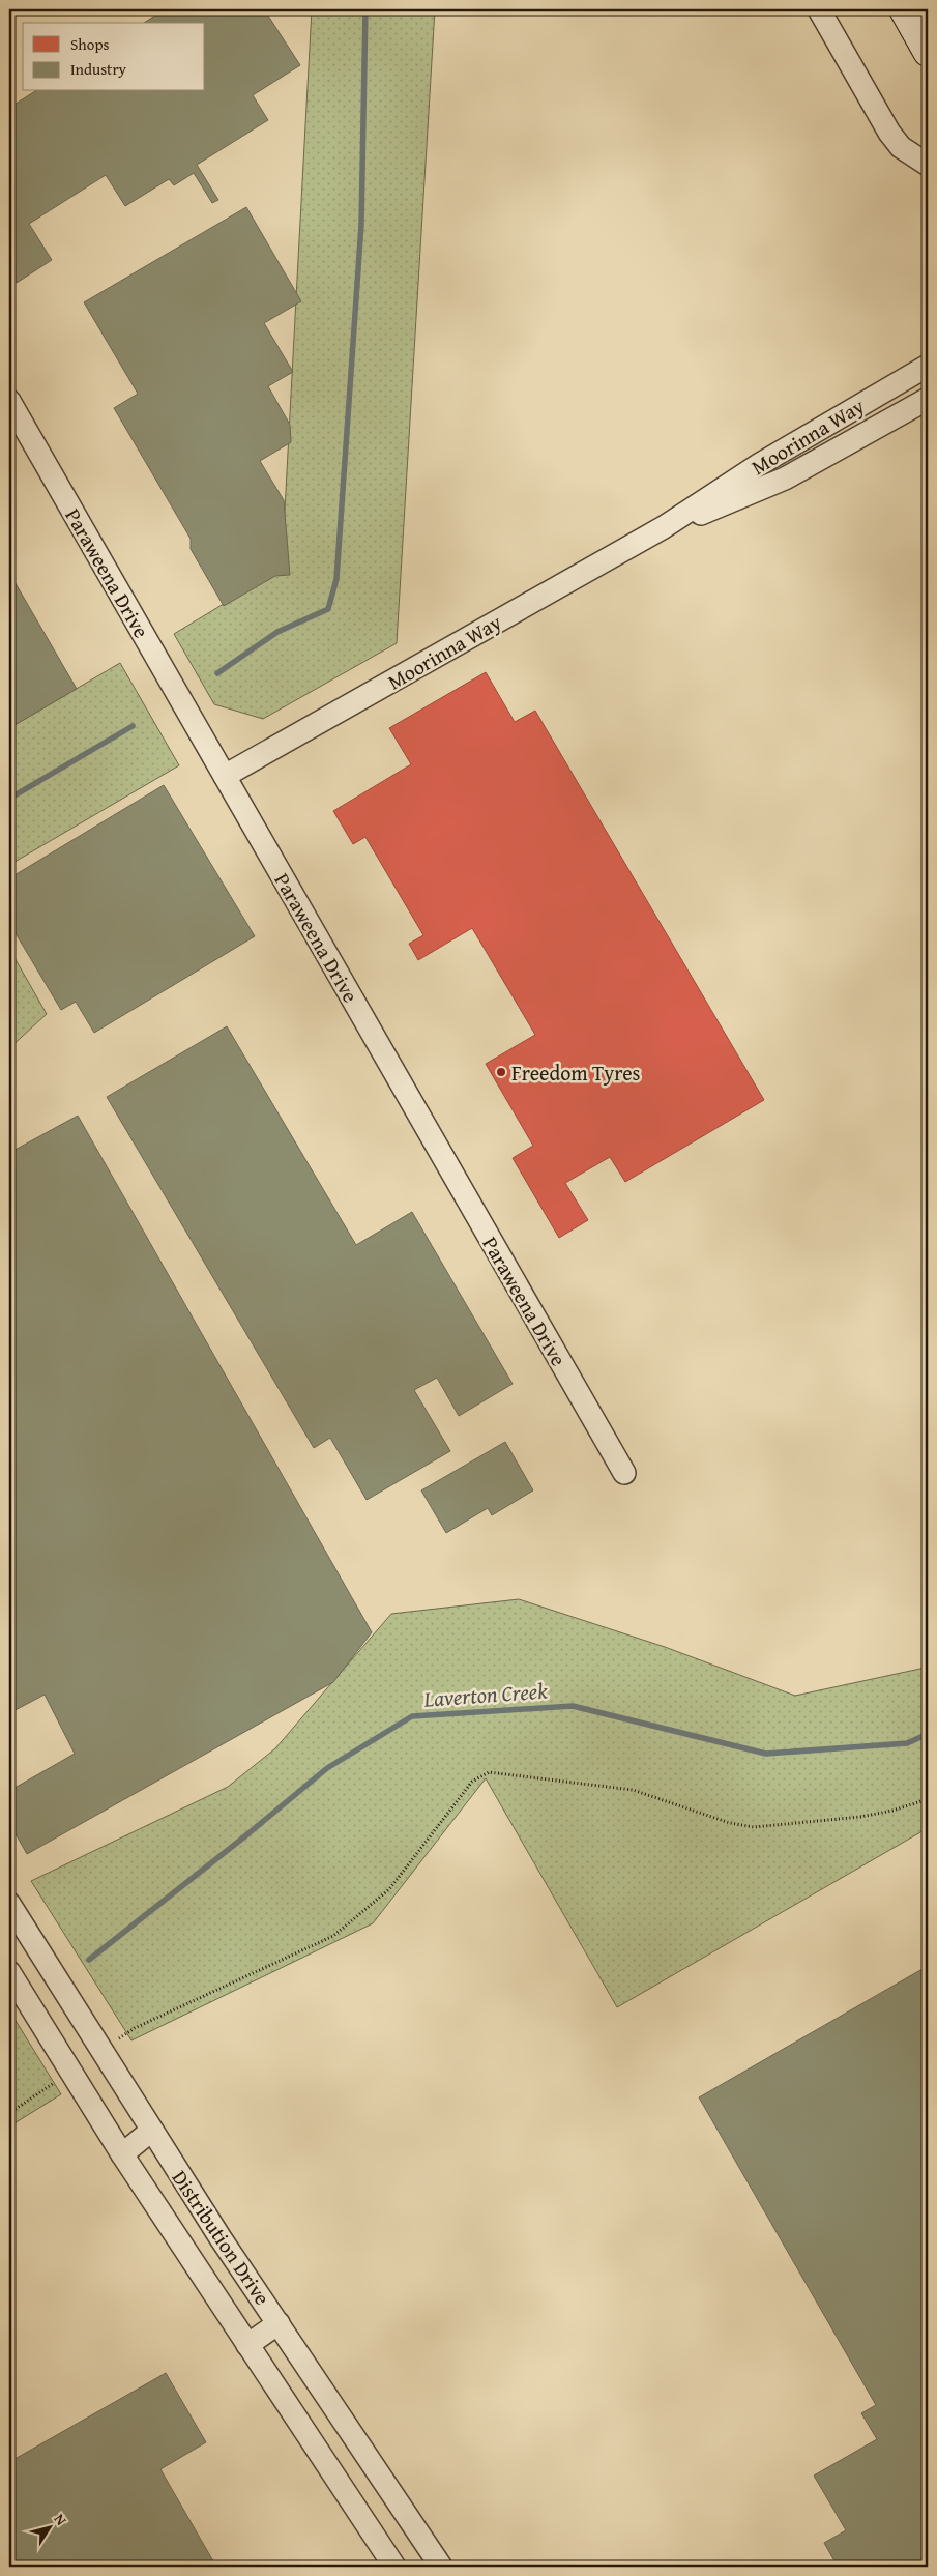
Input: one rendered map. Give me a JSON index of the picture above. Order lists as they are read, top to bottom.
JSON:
{
  "streets": {
    "street": ["Moorinna Way", "Paraweena Drive", "Distribution Drive"]
  },
  "crossings": [
    ["Moorinna Way", "Paraweena Drive"]
  ],
  "water": ["Laverton Creek"],
  "places": ["Freedom Tyres"],
  "legend": ["Shops", "Industry"],
  "north": "top right"
}
